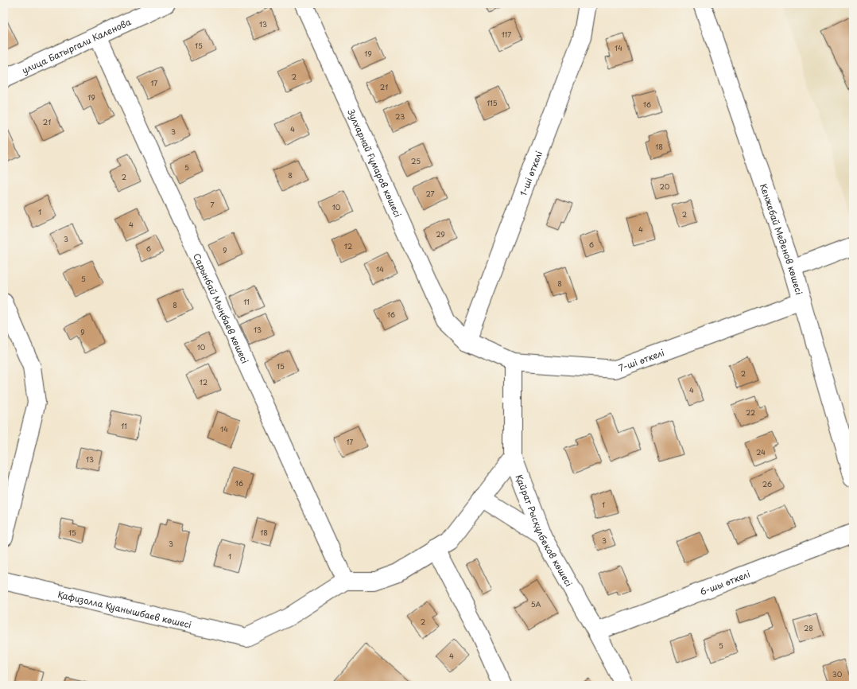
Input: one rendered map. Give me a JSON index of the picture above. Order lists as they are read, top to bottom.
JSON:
{
  "streets": {
    "street": [
      "улица Батыргали Каленова",
      "Зулхарнай Ғұмаров көшесі",
      "1-ші өткелі",
      "Кенжебай Меденов көшесі",
      "Сарынбай Мыңбаев көшесі",
      "7-ші өткелі",
      "Қайрат Рысқұлбеков көшесі",
      "6-шы өткелі",
      "Қафизолла Қуанышбаев көшесi"
    ]
  },
  "crossings": [
    ["улица Батыргали Каленова", "Сарынбай Мыңбаев көшесі"],
    ["Зулхарнай Ғұмаров көшесі", "7-ші өткелі"],
    ["1-ші өткелі", "7-ші өткелі"],
    ["Кенжебай Меденов көшесі", "7-ші өткелі"],
    ["Сарынбай Мыңбаев көшесі", "Қафизолла Қуанышбаев көшесi"],
    ["7-ші өткелі", "Қайрат Рысқұлбеков көшесі"],
    ["Қайрат Рысқұлбеков көшесі", "6-шы өткелі"]
  ],
  "house_numbers": [
    "13",
    "117",
    "15",
    "14",
    "19",
    "2",
    "17",
    "21",
    "19",
    "115",
    "16",
    "23",
    "21",
    "4",
    "3",
    "18",
    "25",
    "5",
    "8",
    "2",
    "20",
    "27",
    "7",
    "10",
    "1",
    "2",
    "4",
    "4",
    "29",
    "3",
    "6",
    "12",
    "6",
    "9",
    "14",
    "5",
    "8",
    "11",
    "8",
    "16",
    "13",
    "9",
    "10",
    "15",
    "2",
    "12",
    "4",
    "22",
    "11",
    "14",
    "17",
    "24",
    "13",
    "16",
    "26",
    "1",
    "15",
    "18",
    "3",
    "3",
    "1",
    "5А",
    "2",
    "28",
    "5",
    "4",
    "30"
  ]
}
